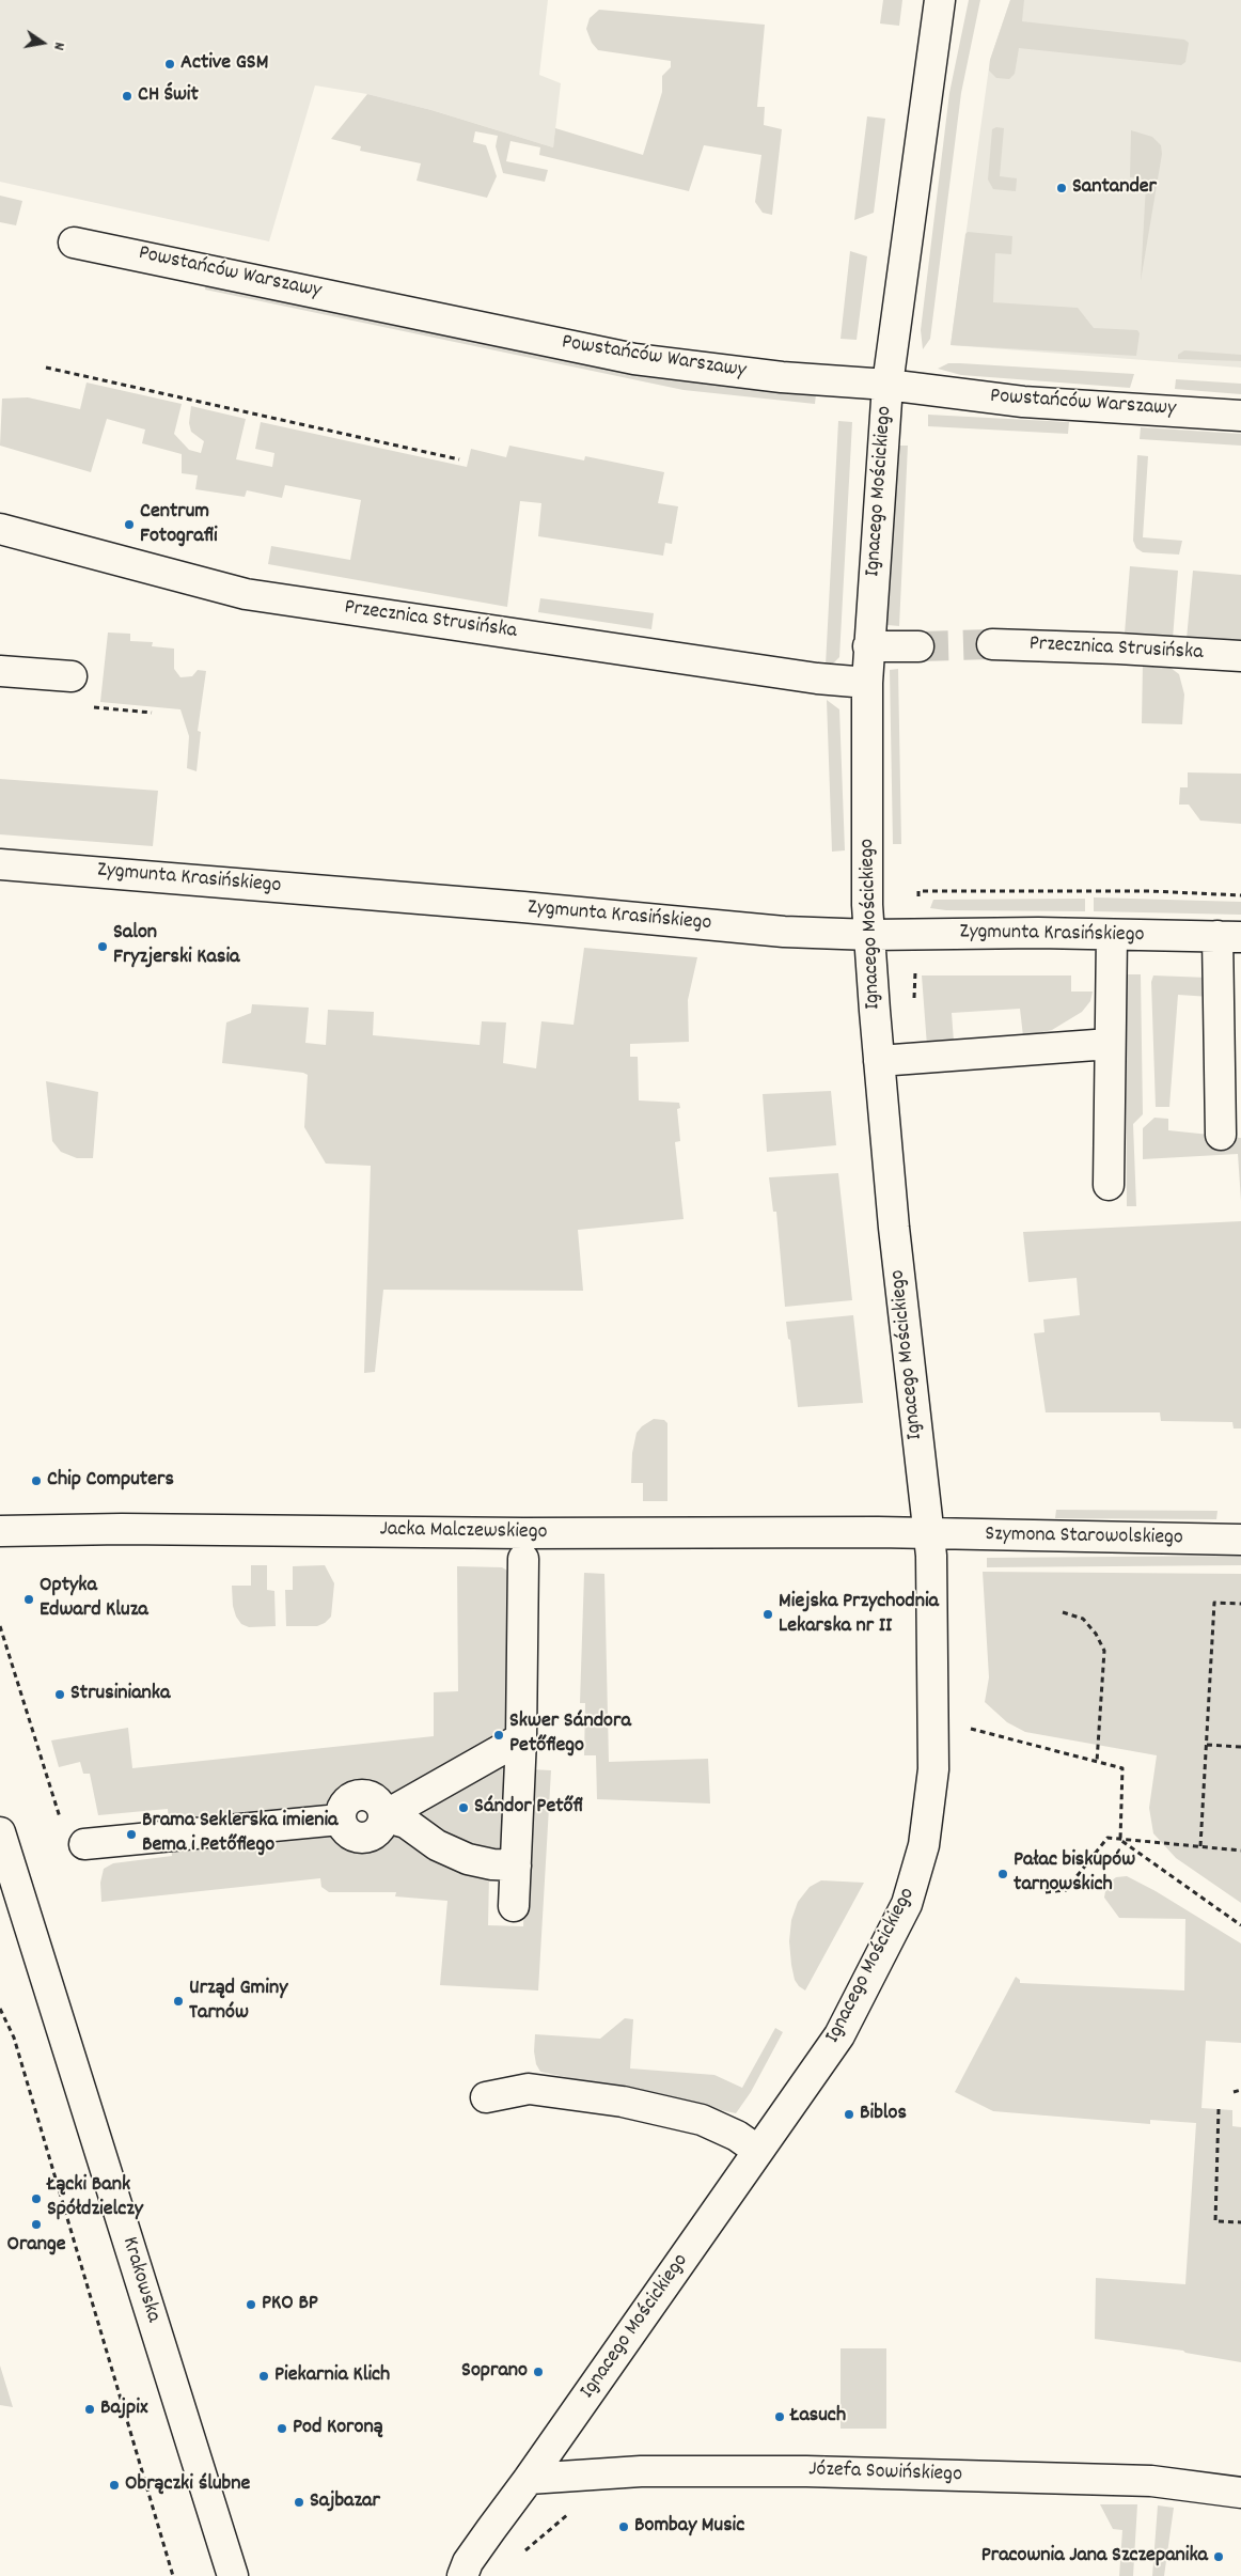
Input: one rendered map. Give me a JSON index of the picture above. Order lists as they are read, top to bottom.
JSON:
{
  "streets": {
    "street": [
      "Powstańców Warszawy",
      "Ignacego Mościckiego",
      "Przecznica Strusińska",
      "Zygmunta Krasińskiego",
      "Jacka Malczewskiego",
      "Szymona Starowolskiego",
      "Krakowska",
      "Józefa Sowińskiego"
    ]
  },
  "crossings": [
    ["Powstańców Warszawy", "Ignacego Mościckiego"],
    ["Ignacego Mościckiego", "Przecznica Strusińska"],
    ["Ignacego Mościckiego", "Zygmunta Krasińskiego"],
    ["Ignacego Mościckiego", "Jacka Malczewskiego"],
    ["Ignacego Mościckiego", "Szymona Starowolskiego"],
    ["Ignacego Mościckiego", "Józefa Sowińskiego"],
    ["Jacka Malczewskiego", "Szymona Starowolskiego"]
  ],
  "places": [
    "Active GSM",
    "CH Świt",
    "Santander",
    "Centrum Fotografii",
    "Salon Fryzjerski Kasia",
    "Chip Computers",
    "Optyka Edward Kluza",
    "Miejska Przychodnia Lekarska nr II",
    "Strusinianka",
    "Skwer Sándora Petőfiego",
    "Sándor Petőfi",
    "Brama Seklerska imienia Bema i Petőfiego",
    "Pałac biskupów tarnowskich",
    "Urząd Gminy Tarnów",
    "Biblos",
    "Łącki Bank Spółdzielczy",
    "Orange",
    "PKO BP",
    "Soprano",
    "Piekarnia Klich",
    "Bajpix",
    "Łasuch",
    "Pod Koroną",
    "Obrączki ślubne",
    "Sajbazar",
    "Bombay Music",
    "Pracownia Jana Szczepanika"
  ],
  "north": "right"
}
